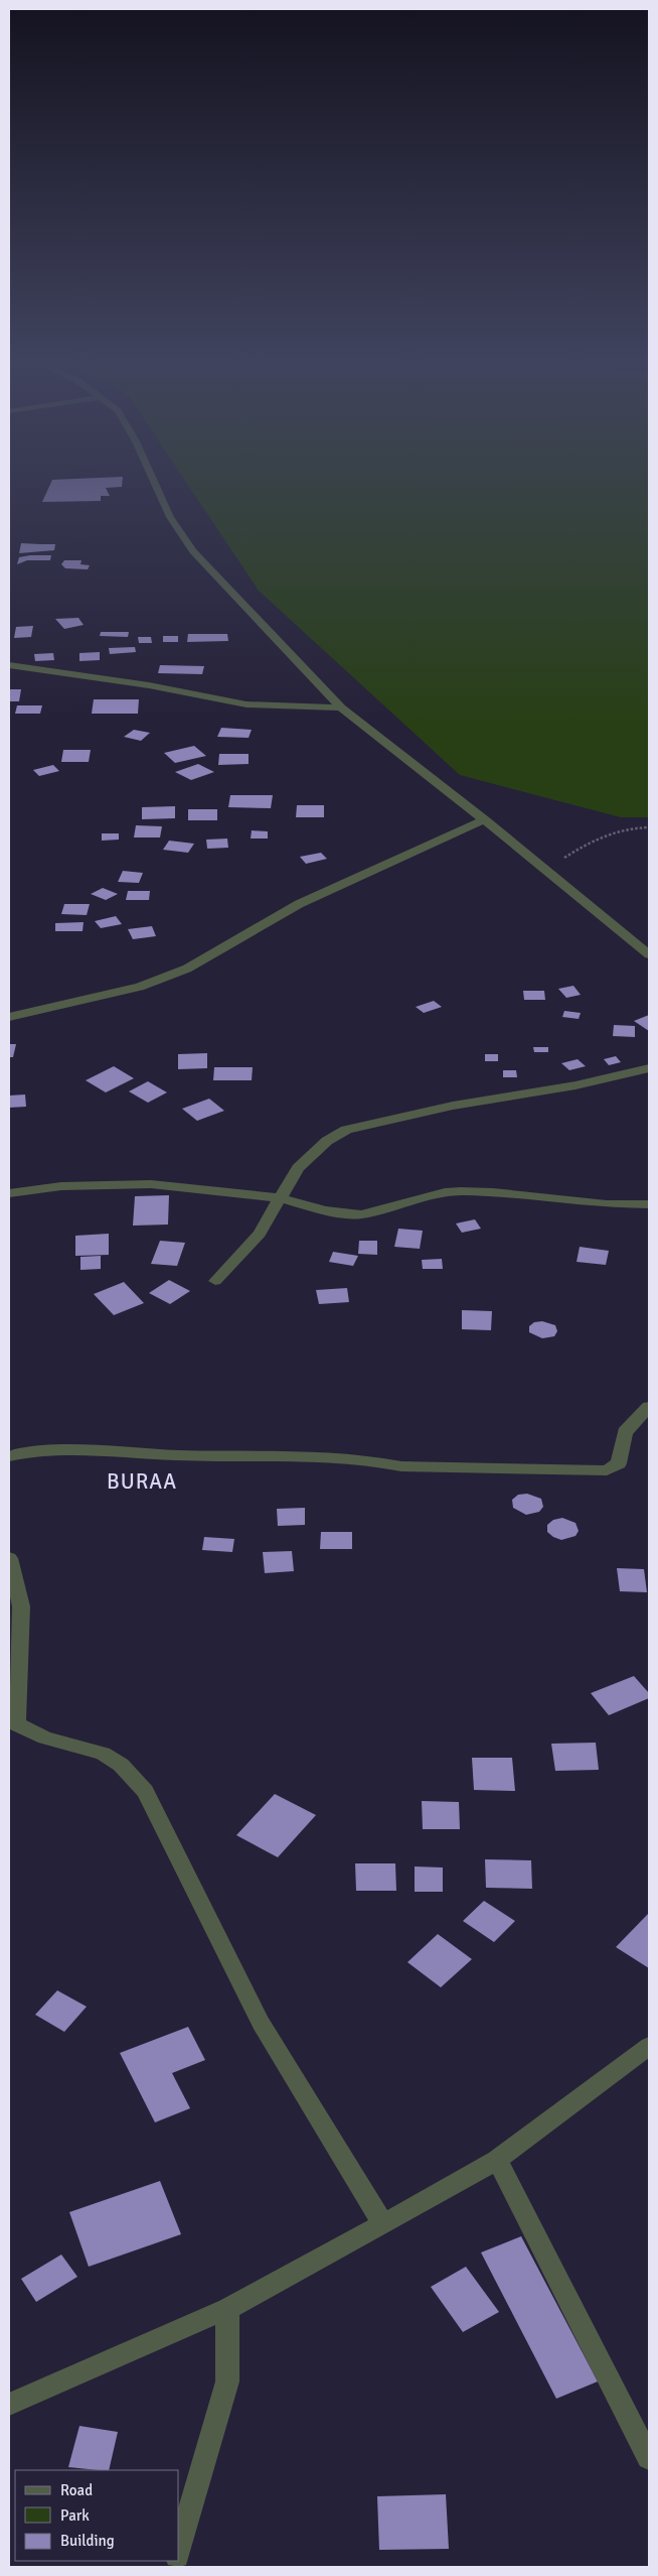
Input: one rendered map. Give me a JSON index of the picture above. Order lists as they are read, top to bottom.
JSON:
{
  "districts": ["BURAA"],
  "legend": ["Road", "Park", "Building"]
}
